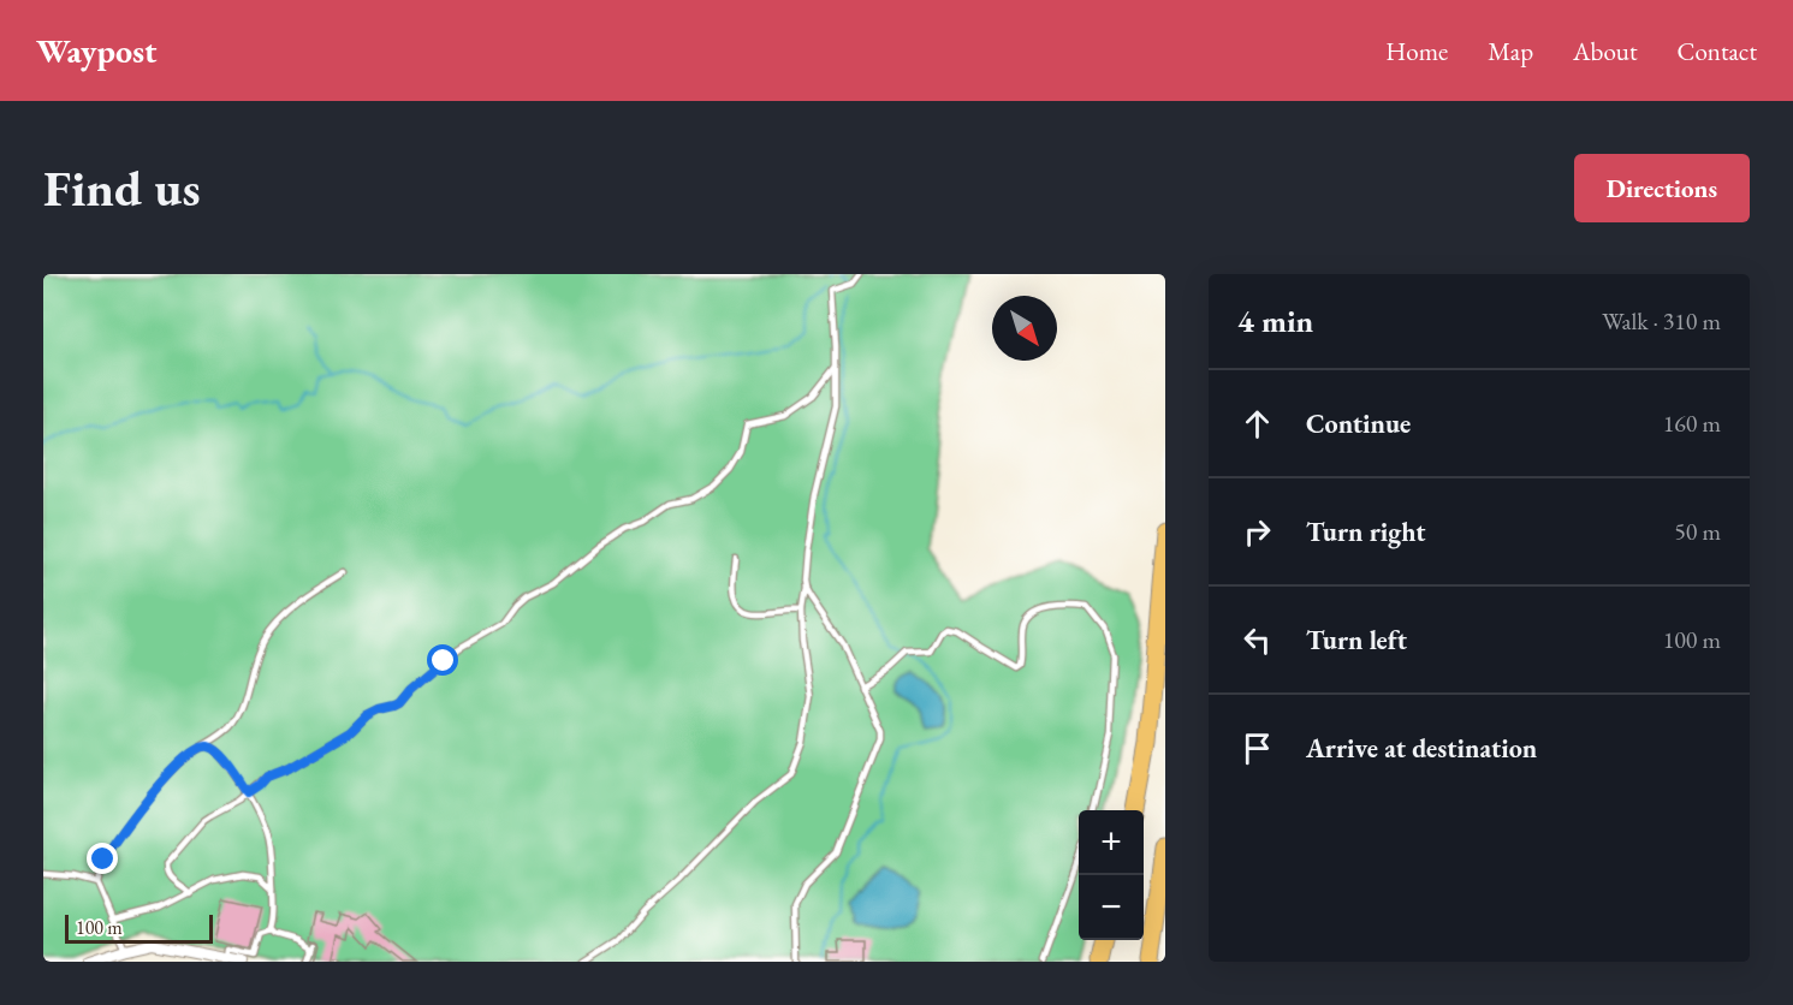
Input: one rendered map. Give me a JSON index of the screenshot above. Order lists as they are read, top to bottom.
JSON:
{
  "scale_bar": "100 m",
  "north": "bottom right",
  "page": {
    "header": "Waypost",
    "nav": [
      "Home",
      "Map",
      "About",
      "Contact"
    ],
    "buttons": "Directions",
    "title": "Find us",
    "heading": ["4 min", "Walk · 310 m"],
    "list": [
      ["Continue", "160 m"],
      ["Turn right", "50 m"],
      ["Turn left", "100 m"],
      "Arrive at destination"
    ],
    "map_buttons": ["+", "−"],
    "scale": "100 m"
  }
}
